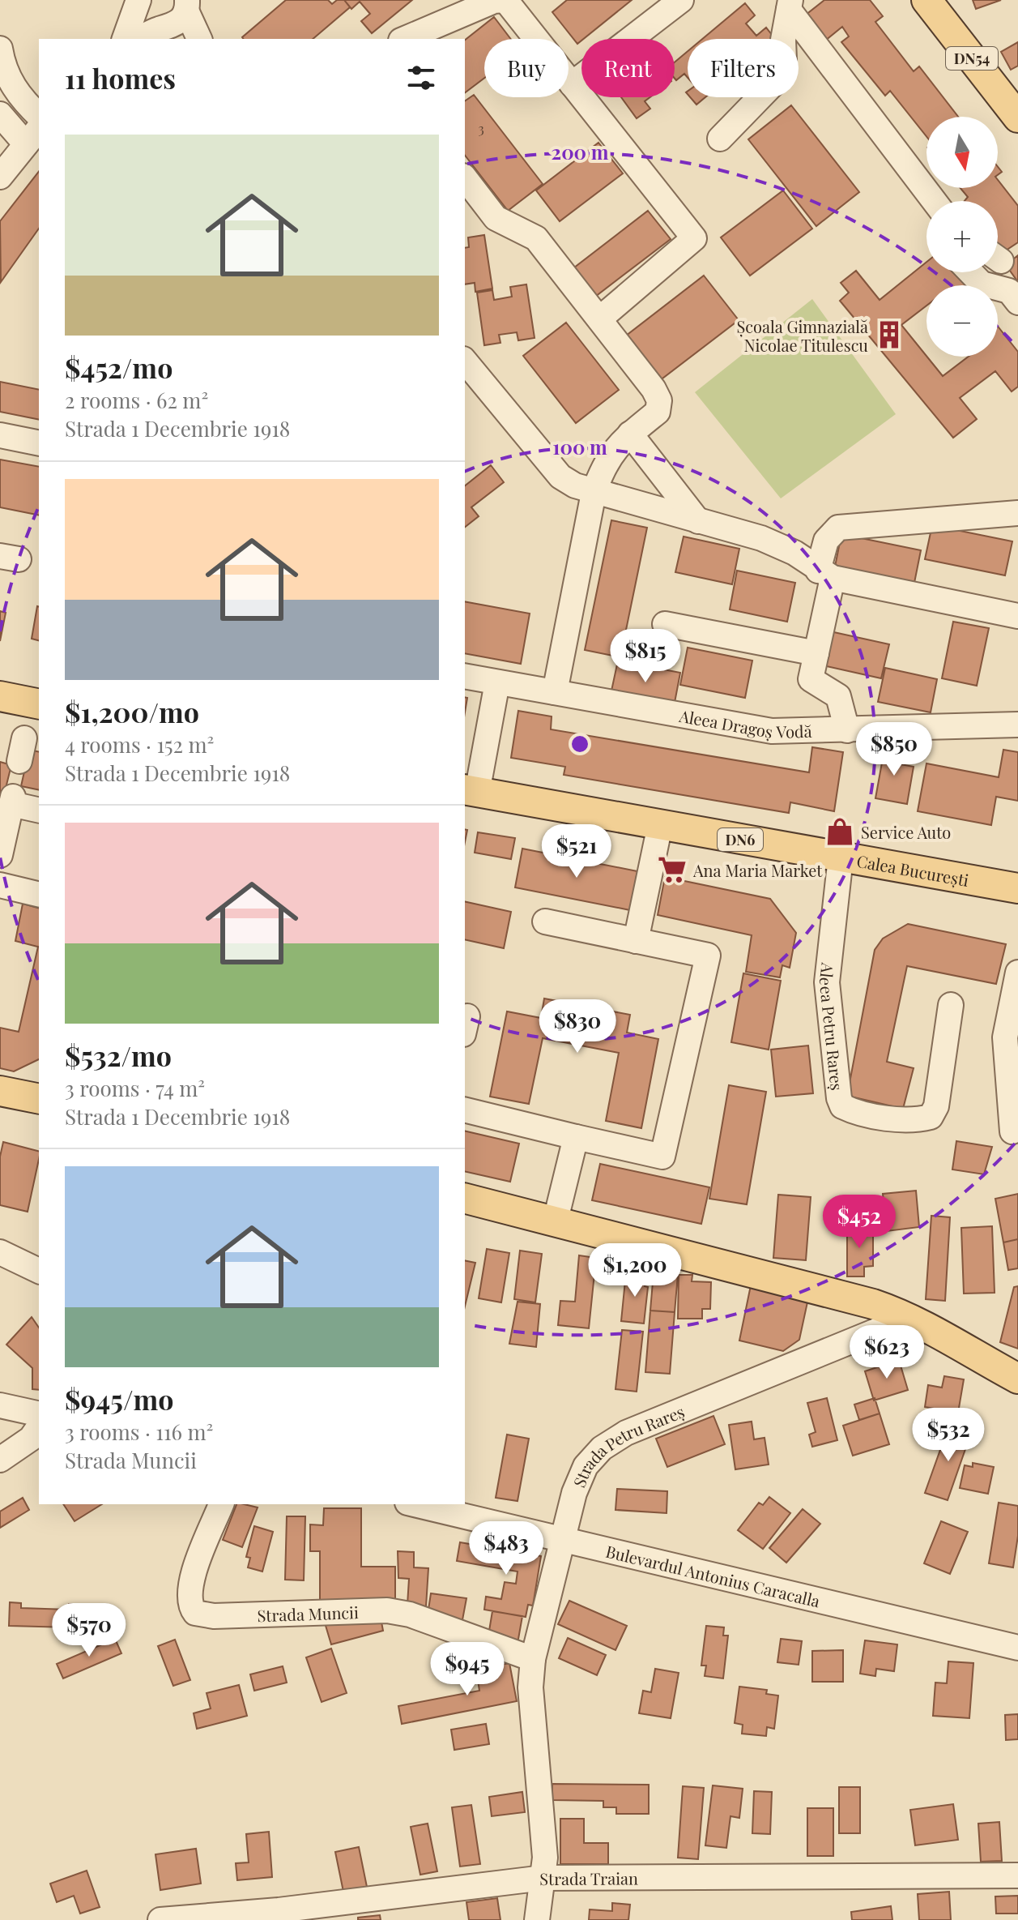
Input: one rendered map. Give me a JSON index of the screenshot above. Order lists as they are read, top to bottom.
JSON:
{
  "streets": {
    "main road": ["DN54", "DN6", "Calea București"],
    "street": [
      "Aleea Dragoș Vodă",
      "Aleea Petru Rareș",
      "Strada Petru Rareș",
      "Bulevardul Antonius Caracalla",
      "Strada Muncii",
      "Strada Traian"
    ]
  },
  "crossings": [
    ["Calea București", "Aleea Petru Rareș"],
    ["Strada Petru Rareș", "Bulevardul Antonius Caracalla"],
    ["Strada Petru Rareș", "Strada Muncii"],
    ["Strada Petru Rareș", "Strada Traian"]
  ],
  "places": {
    "building": ["Școala Gimnazială Nicolae Titulescu"],
    "shop": ["Service Auto"],
    "supermarket": ["Ana Maria Market"]
  },
  "house_numbers": ["3"],
  "north": "bottom",
  "page": {
    "chip": ["Buy", "Rent", "Filters"],
    "heading": "11 homes",
    "map_buttons": ["+", "−"],
    "list": [
      {
        "name": "$452/mo",
        "note": "2 rooms · 62 m² · Strada 1 Decembrie 1918"
      },
      {
        "name": "$1,200/mo",
        "note": "4 rooms · 152 m² · Strada 1 Decembrie 1918"
      },
      {
        "name": "$532/mo",
        "note": "3 rooms · 74 m² · Strada 1 Decembrie 1918"
      },
      {
        "name": "$945/mo",
        "note": "3 rooms · 116 m² · Strada Muncii"
      }
    ],
    "price": [
      "$815",
      "$850",
      "$521",
      "$830",
      "$452",
      "$1,200",
      "$623",
      "$532",
      "$483",
      "$570",
      "$945"
    ]
  },
  "rings": ["200 m", "100 m"]
}
